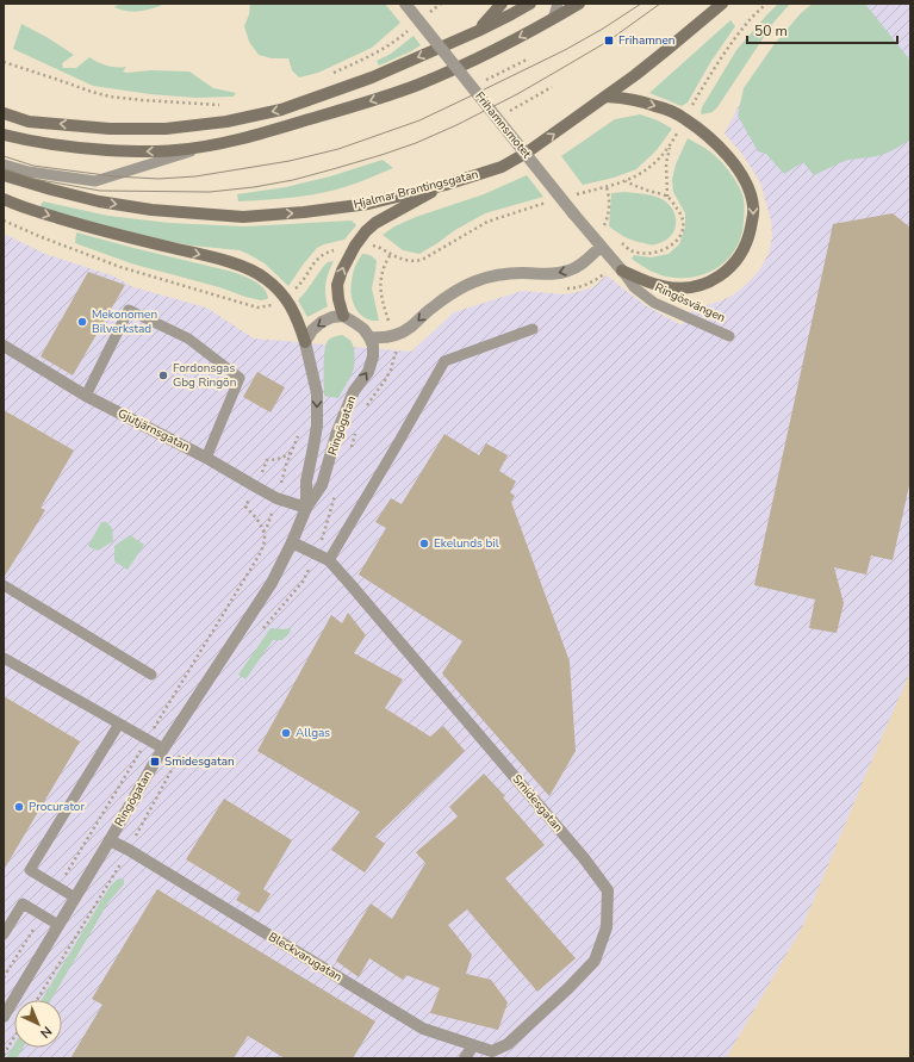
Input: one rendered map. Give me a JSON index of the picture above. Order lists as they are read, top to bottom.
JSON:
{
  "streets": {
    "main road": ["Hjalmar Brantingsgatan"],
    "street": [
      "Frihamnsmotet",
      "Ringögatan",
      "Gjutjärnsgatan",
      "Smidesgatan",
      "Bleckvarugatan"
    ],
    "lane": ["Ringösvängen"]
  },
  "crossings": [
    ["Frihamnsmotet", "Ringösvängen"],
    ["Ringögatan", "Gjutjärnsgatan"],
    ["Ringögatan", "Smidesgatan"],
    ["Ringögatan", "Bleckvarugatan"],
    ["Smidesgatan", "Bleckvarugatan"]
  ],
  "places": {
    "transit": ["Frihamnen", "Smidesgatan"],
    "other": [
      "Mekonomen Bilverkstad",
      "Fordonsgas Gbg Ringön",
      "Ekelunds bil",
      "Allgas",
      "Procurator"
    ]
  },
  "scale_bar": "50 m",
  "north": "bottom right"
}
